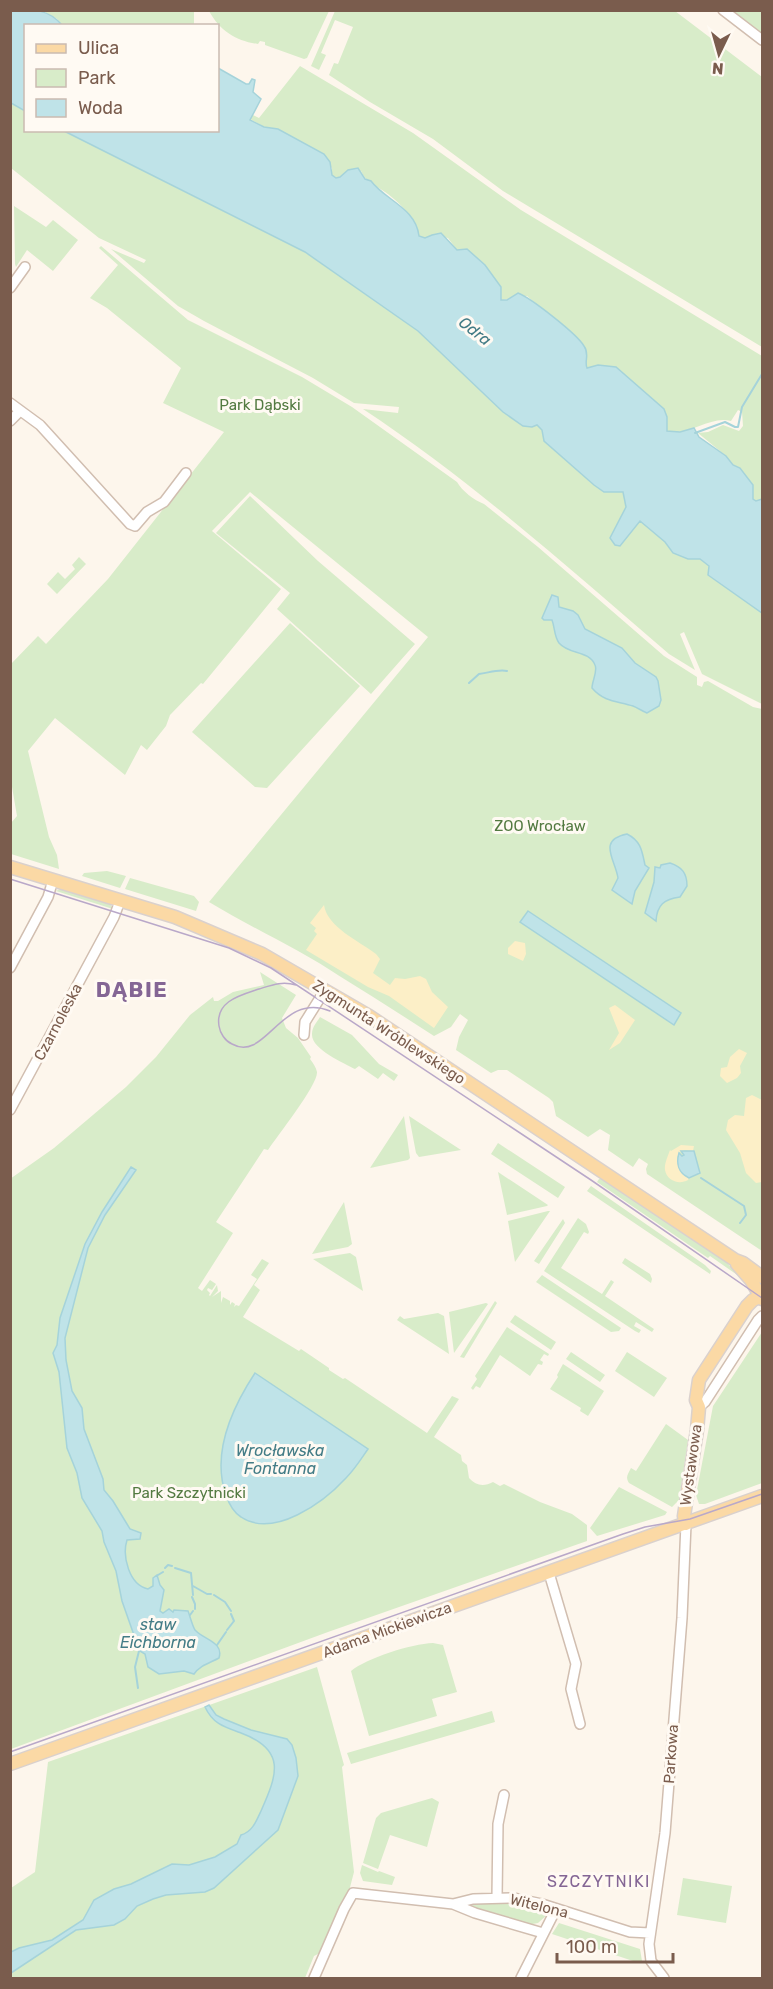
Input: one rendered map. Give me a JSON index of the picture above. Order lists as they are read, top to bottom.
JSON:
{
  "streets": {
    "main road": ["Zygmunta Wróblewskiego", "Wystawowa", "Adama Mickiewicza"],
    "street": ["Czarnoleska", "Parkowa", "Witelona"]
  },
  "crossings": [
    ["Czarnoleska", "Zygmunta Wróblewskiego"],
    ["Zygmunta Wróblewskiego", "Wystawowa"],
    ["Wystawowa", "Adama Mickiewicza"],
    ["Wystawowa", "Parkowa"],
    ["Adama Mickiewicza", "Parkowa"],
    ["Parkowa", "Witelona"]
  ],
  "districts": ["DĄBIE", "SZCZYTNIKI"],
  "water": ["Odra", "Wrocławska Fontanna", "staw Eichborna"],
  "parks": ["Park Dąbski", "ZOO Wrocław", "Park Szczytnicki"],
  "legend": ["Ulica", "Park", "Woda"],
  "scale_bar": "100 m",
  "north": "bottom"
}
